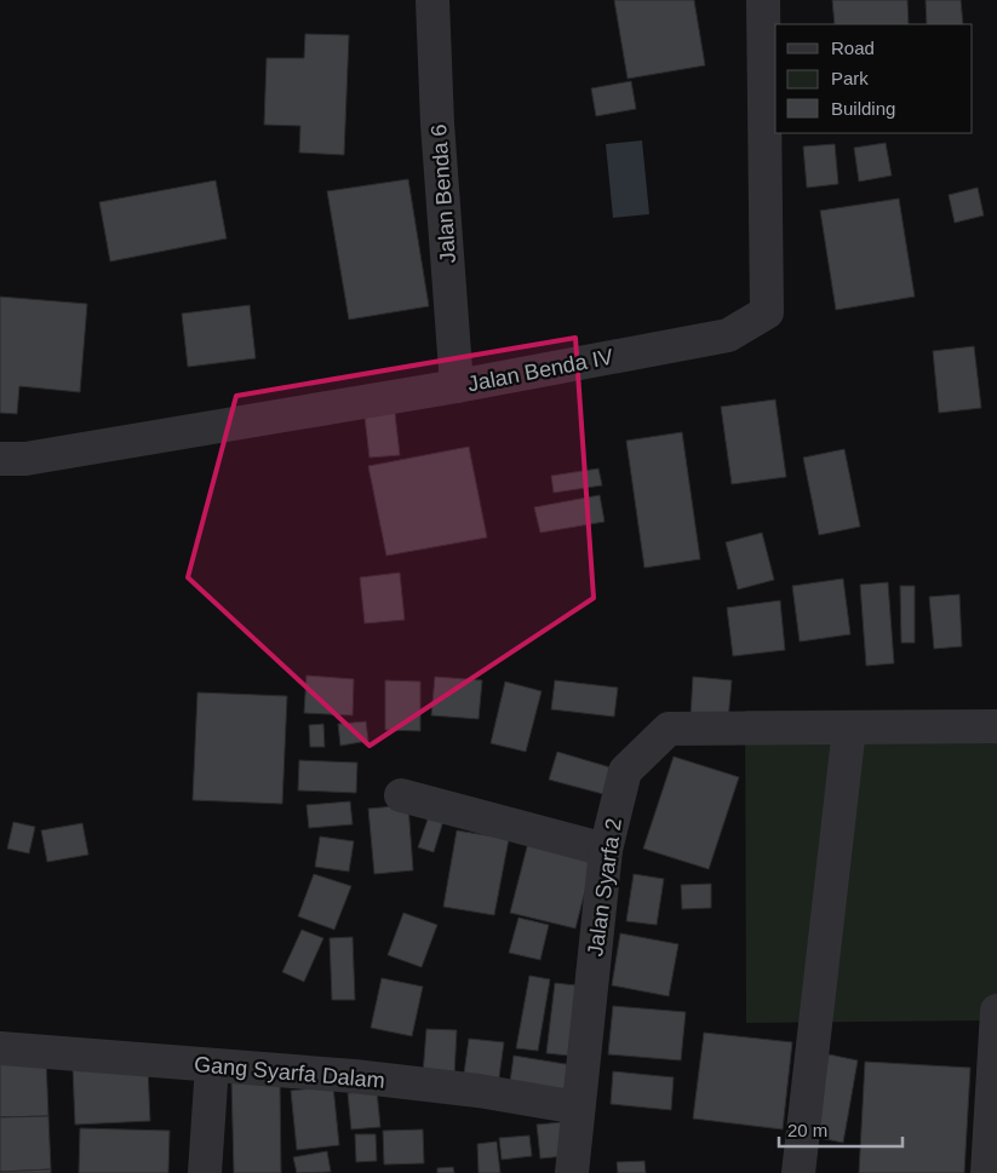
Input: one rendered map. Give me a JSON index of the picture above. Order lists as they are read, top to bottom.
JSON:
{
  "streets": {
    "street": [
      "Jalan Benda 6",
      "Jalan Benda IV",
      "Jalan Syarfa 2",
      "Gang Syarfa Dalam"
    ]
  },
  "crossings": [
    ["Jalan Benda 6", "Jalan Benda IV"],
    ["Jalan Syarfa 2", "Gang Syarfa Dalam"]
  ],
  "legend": ["Road", "Park", "Building"],
  "scale_bar": "20 m"
}
